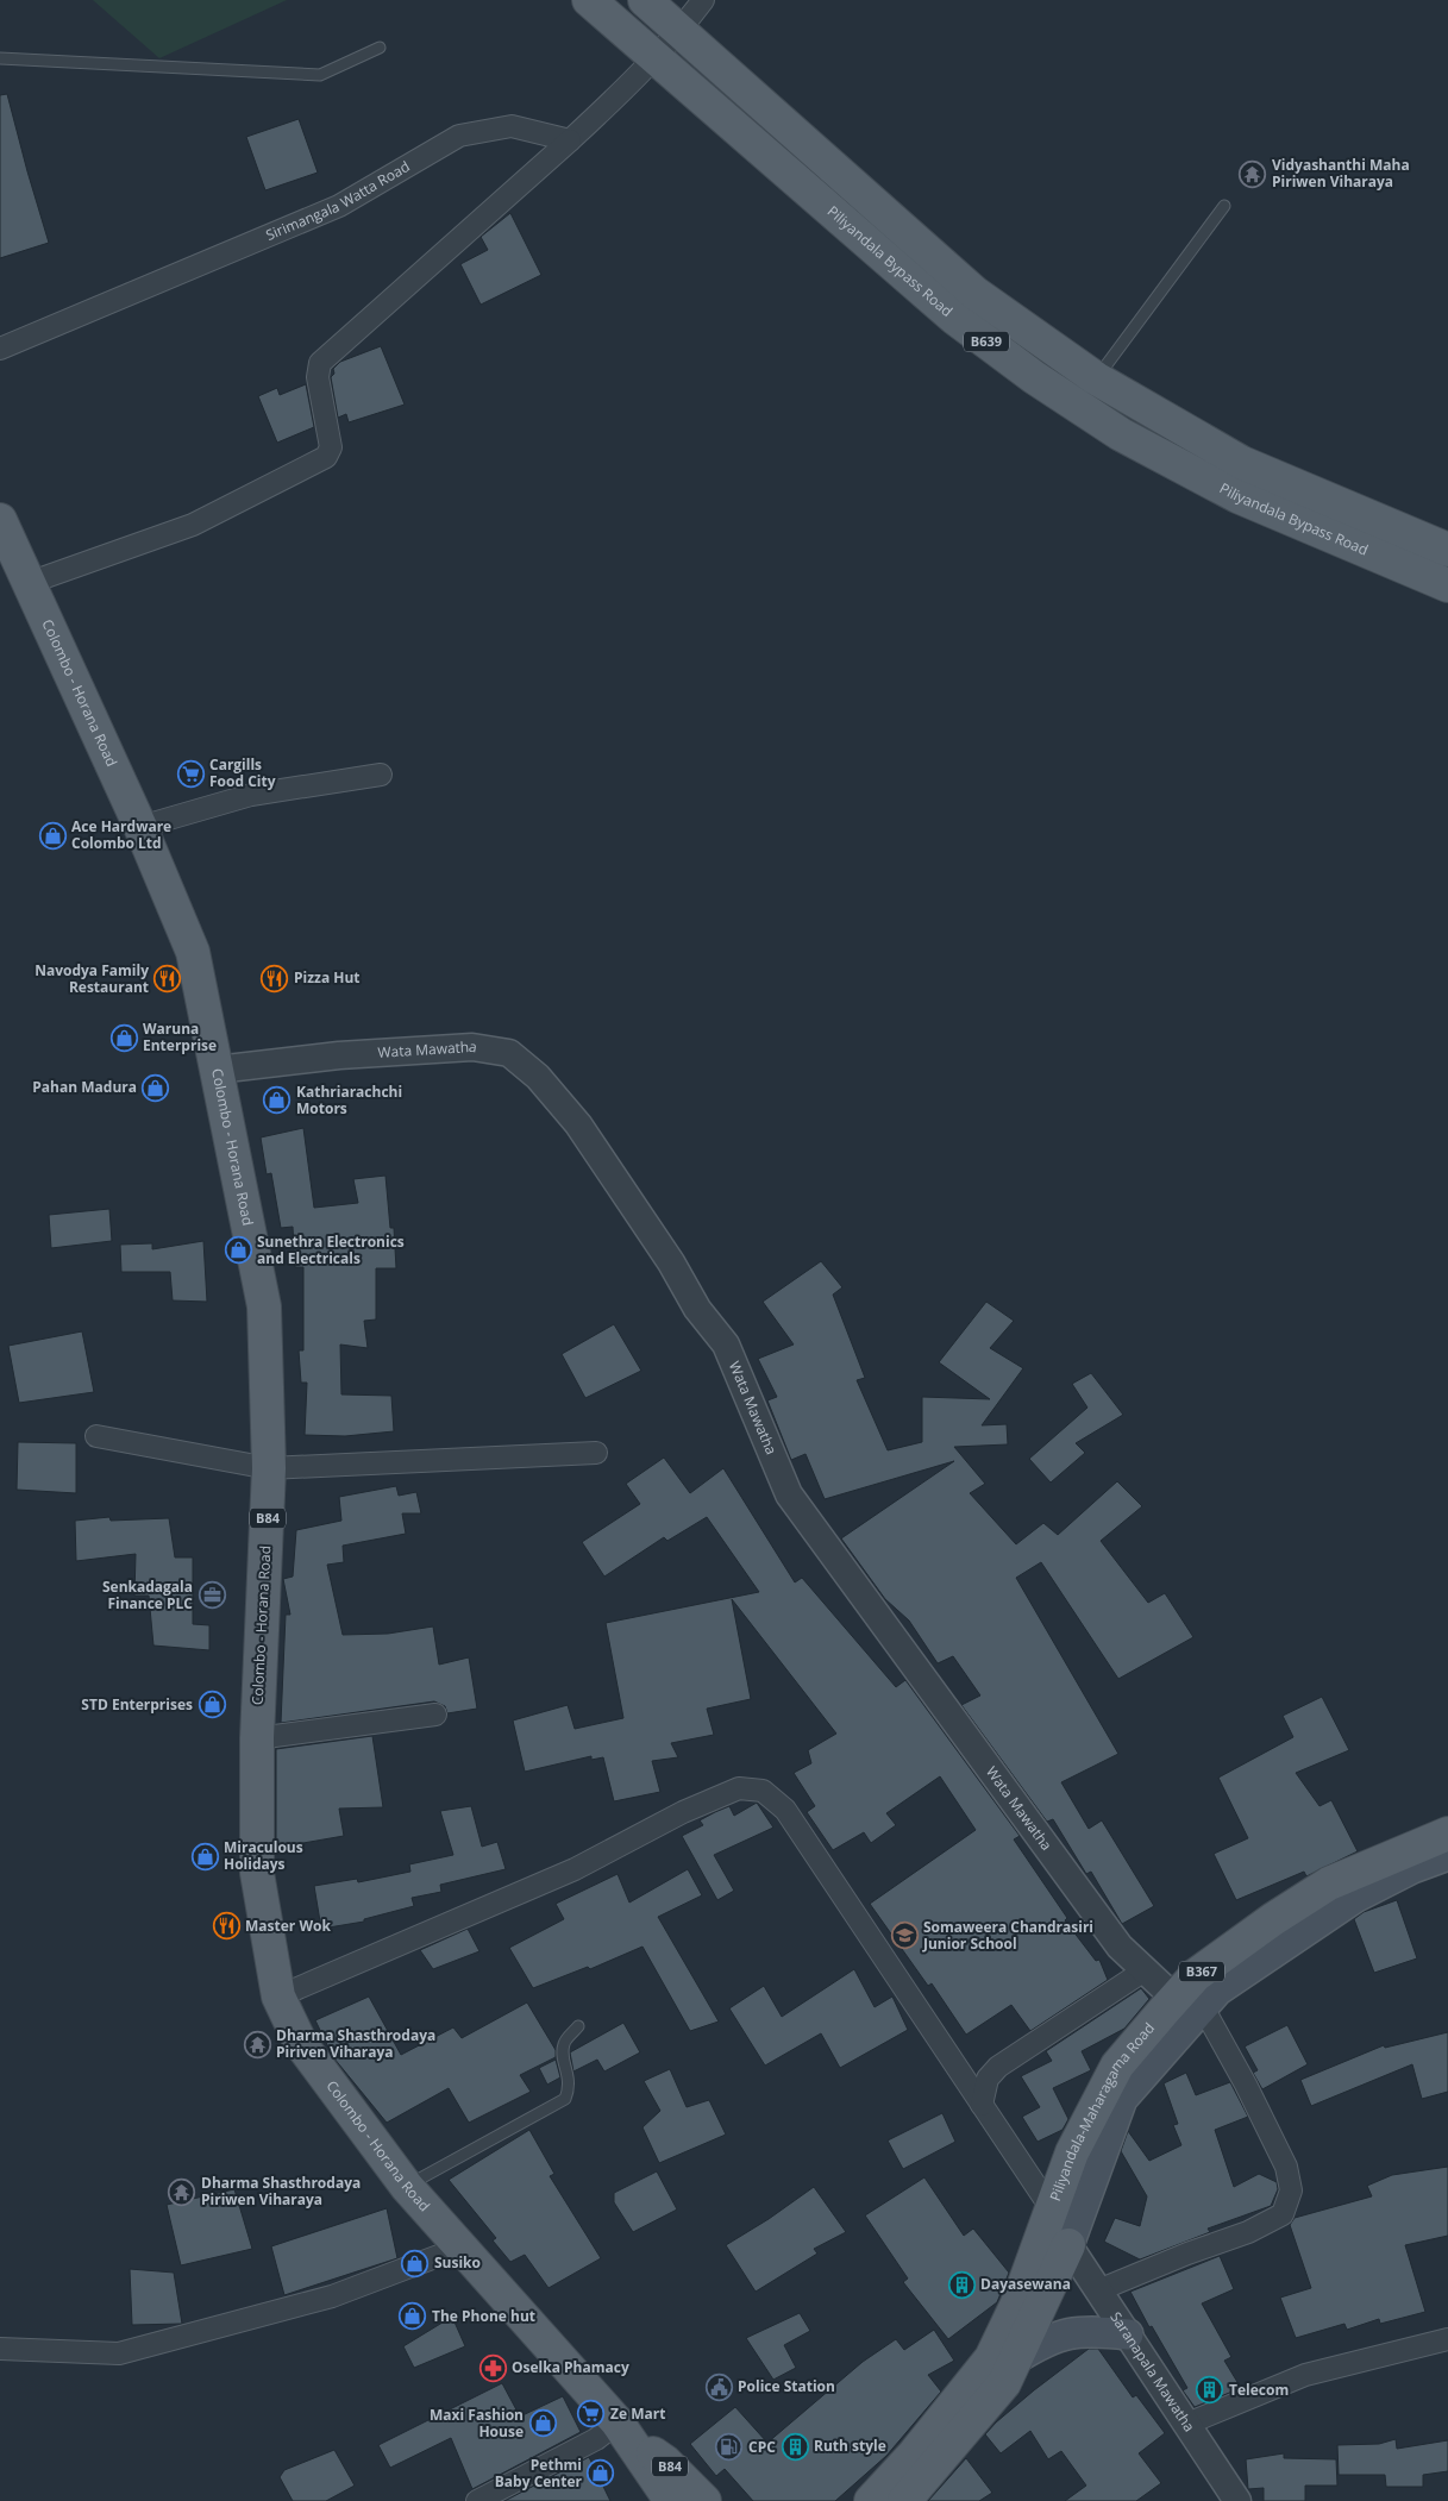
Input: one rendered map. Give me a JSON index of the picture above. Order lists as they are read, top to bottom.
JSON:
{
  "streets": {
    "main road": [
      "Piliyandala Bypass Road",
      "B639",
      "Colombo - Horana Road",
      "B84",
      "B367",
      "Piliyandala-Maharagama Road"
    ],
    "street": ["Sirimangala Watta Road", "Wata Mawatha", "Saranapala Mawatha"]
  },
  "crossings": [
    ["Colombo - Horana Road", "Wata Mawatha"],
    ["Colombo - Horana Road", "B84"],
    ["Wata Mawatha", "Piliyandala-Maharagama Road"],
    ["Piliyandala-Maharagama Road", "Saranapala Mawatha"]
  ],
  "places": {
    "temple": ["Vidyashanthi Maha Piriwen Viharaya", "Dharma Shasthrodaya Piriven Viharaya", "Dharma Shasthrodaya Piriwen Viharaya"],
    "supermarket": ["Cargills Food City", "Ze Mart"],
    "shop": [
      "Ace Hardware Colombo Ltd",
      "Waruna Enterprise",
      "Pahan Madura",
      "Kathriarachchi Motors",
      "Sunethra Electronics and Electricals",
      "STD Enterprises",
      "Miraculous Holidays",
      "Susiko",
      "The Phone hut",
      "Maxi Fashion House",
      "Pethmi Baby Center"
    ],
    "restaurant": ["Pizza Hut", "Navodya Family Restaurant", "Master Wok"],
    "office": ["Senkadagala Finance PLC"],
    "school or university": ["Somaweera Chandrasiri Junior School"],
    "building": ["Dayasewana", "Telecom", "Ruth style"],
    "pharmacy": ["Oselka Phamacy"],
    "public building": ["Police Station"],
    "fuel station": ["CPC"]
  }
}
